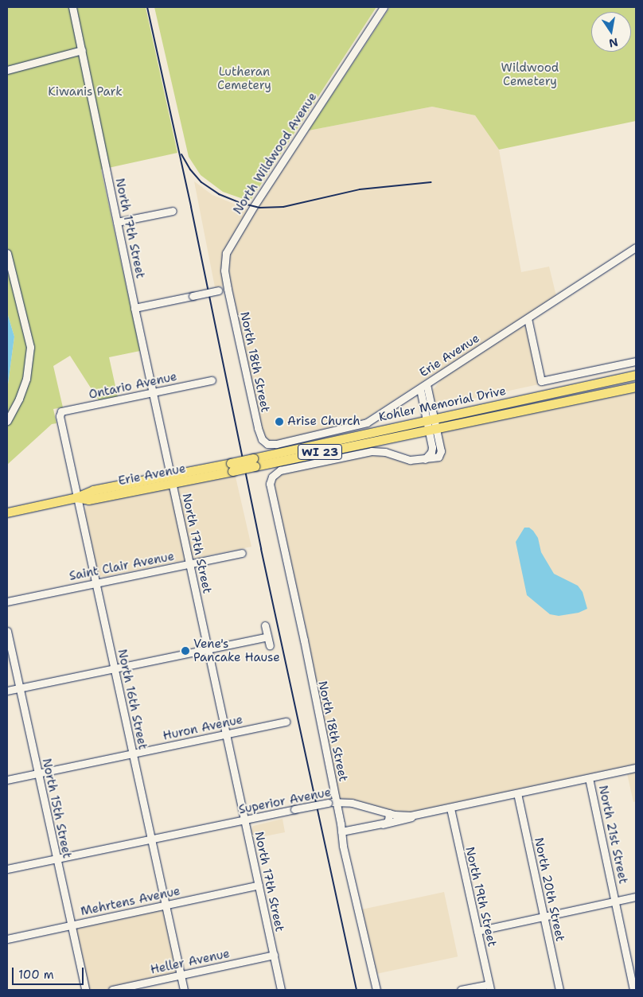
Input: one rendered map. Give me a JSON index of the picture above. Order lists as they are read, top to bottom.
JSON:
{
  "streets": {
    "main road": ["Erie Avenue", "Kohler Memorial Drive", "WI 23"],
    "street": [
      "North Wildwood Avenue",
      "North 17th Street",
      "North 18th Street",
      "Ontario Avenue",
      "Saint Clair Avenue",
      "North 16th Street",
      "Huron Avenue",
      "Superior Avenue",
      "North 15th Street",
      "North 21st Street",
      "North 20th Street",
      "North 19th Street",
      "Mehrtens Avenue",
      "Heller Avenue"
    ]
  },
  "crossings": [
    ["North Wildwood Avenue", "North 18th Street"],
    ["North 17th Street", "Erie Avenue"],
    ["North 17th Street", "Ontario Avenue"],
    ["North 17th Street", "Saint Clair Avenue"],
    ["North 17th Street", "Huron Avenue"],
    ["North 17th Street", "Superior Avenue"],
    ["North 17th Street", "Mehrtens Avenue"],
    ["North 17th Street", "Heller Avenue"],
    ["Erie Avenue", "North 18th Street"],
    ["Erie Avenue", "Kohler Memorial Drive"],
    ["Erie Avenue", "North 16th Street"],
    ["North 18th Street", "Kohler Memorial Drive"],
    ["North 18th Street", "Superior Avenue"],
    ["Ontario Avenue", "North 16th Street"],
    ["Saint Clair Avenue", "North 16th Street"],
    ["North 16th Street", "Huron Avenue"],
    ["North 16th Street", "Superior Avenue"],
    ["North 16th Street", "Mehrtens Avenue"],
    ["North 16th Street", "Heller Avenue"],
    ["Huron Avenue", "North 15th Street"],
    ["Superior Avenue", "North 15th Street"],
    ["Superior Avenue", "North 21st Street"],
    ["Superior Avenue", "North 20th Street"],
    ["Superior Avenue", "North 19th Street"],
    ["North 15th Street", "Mehrtens Avenue"]
  ],
  "parks": ["Wildwood Cemetery", "Lutheran Cemetery", "Kiwanis Park"],
  "places": ["Arise Church", "Vene's Pancake Hause"],
  "scale_bar": "100 m",
  "north": "bottom"
}
